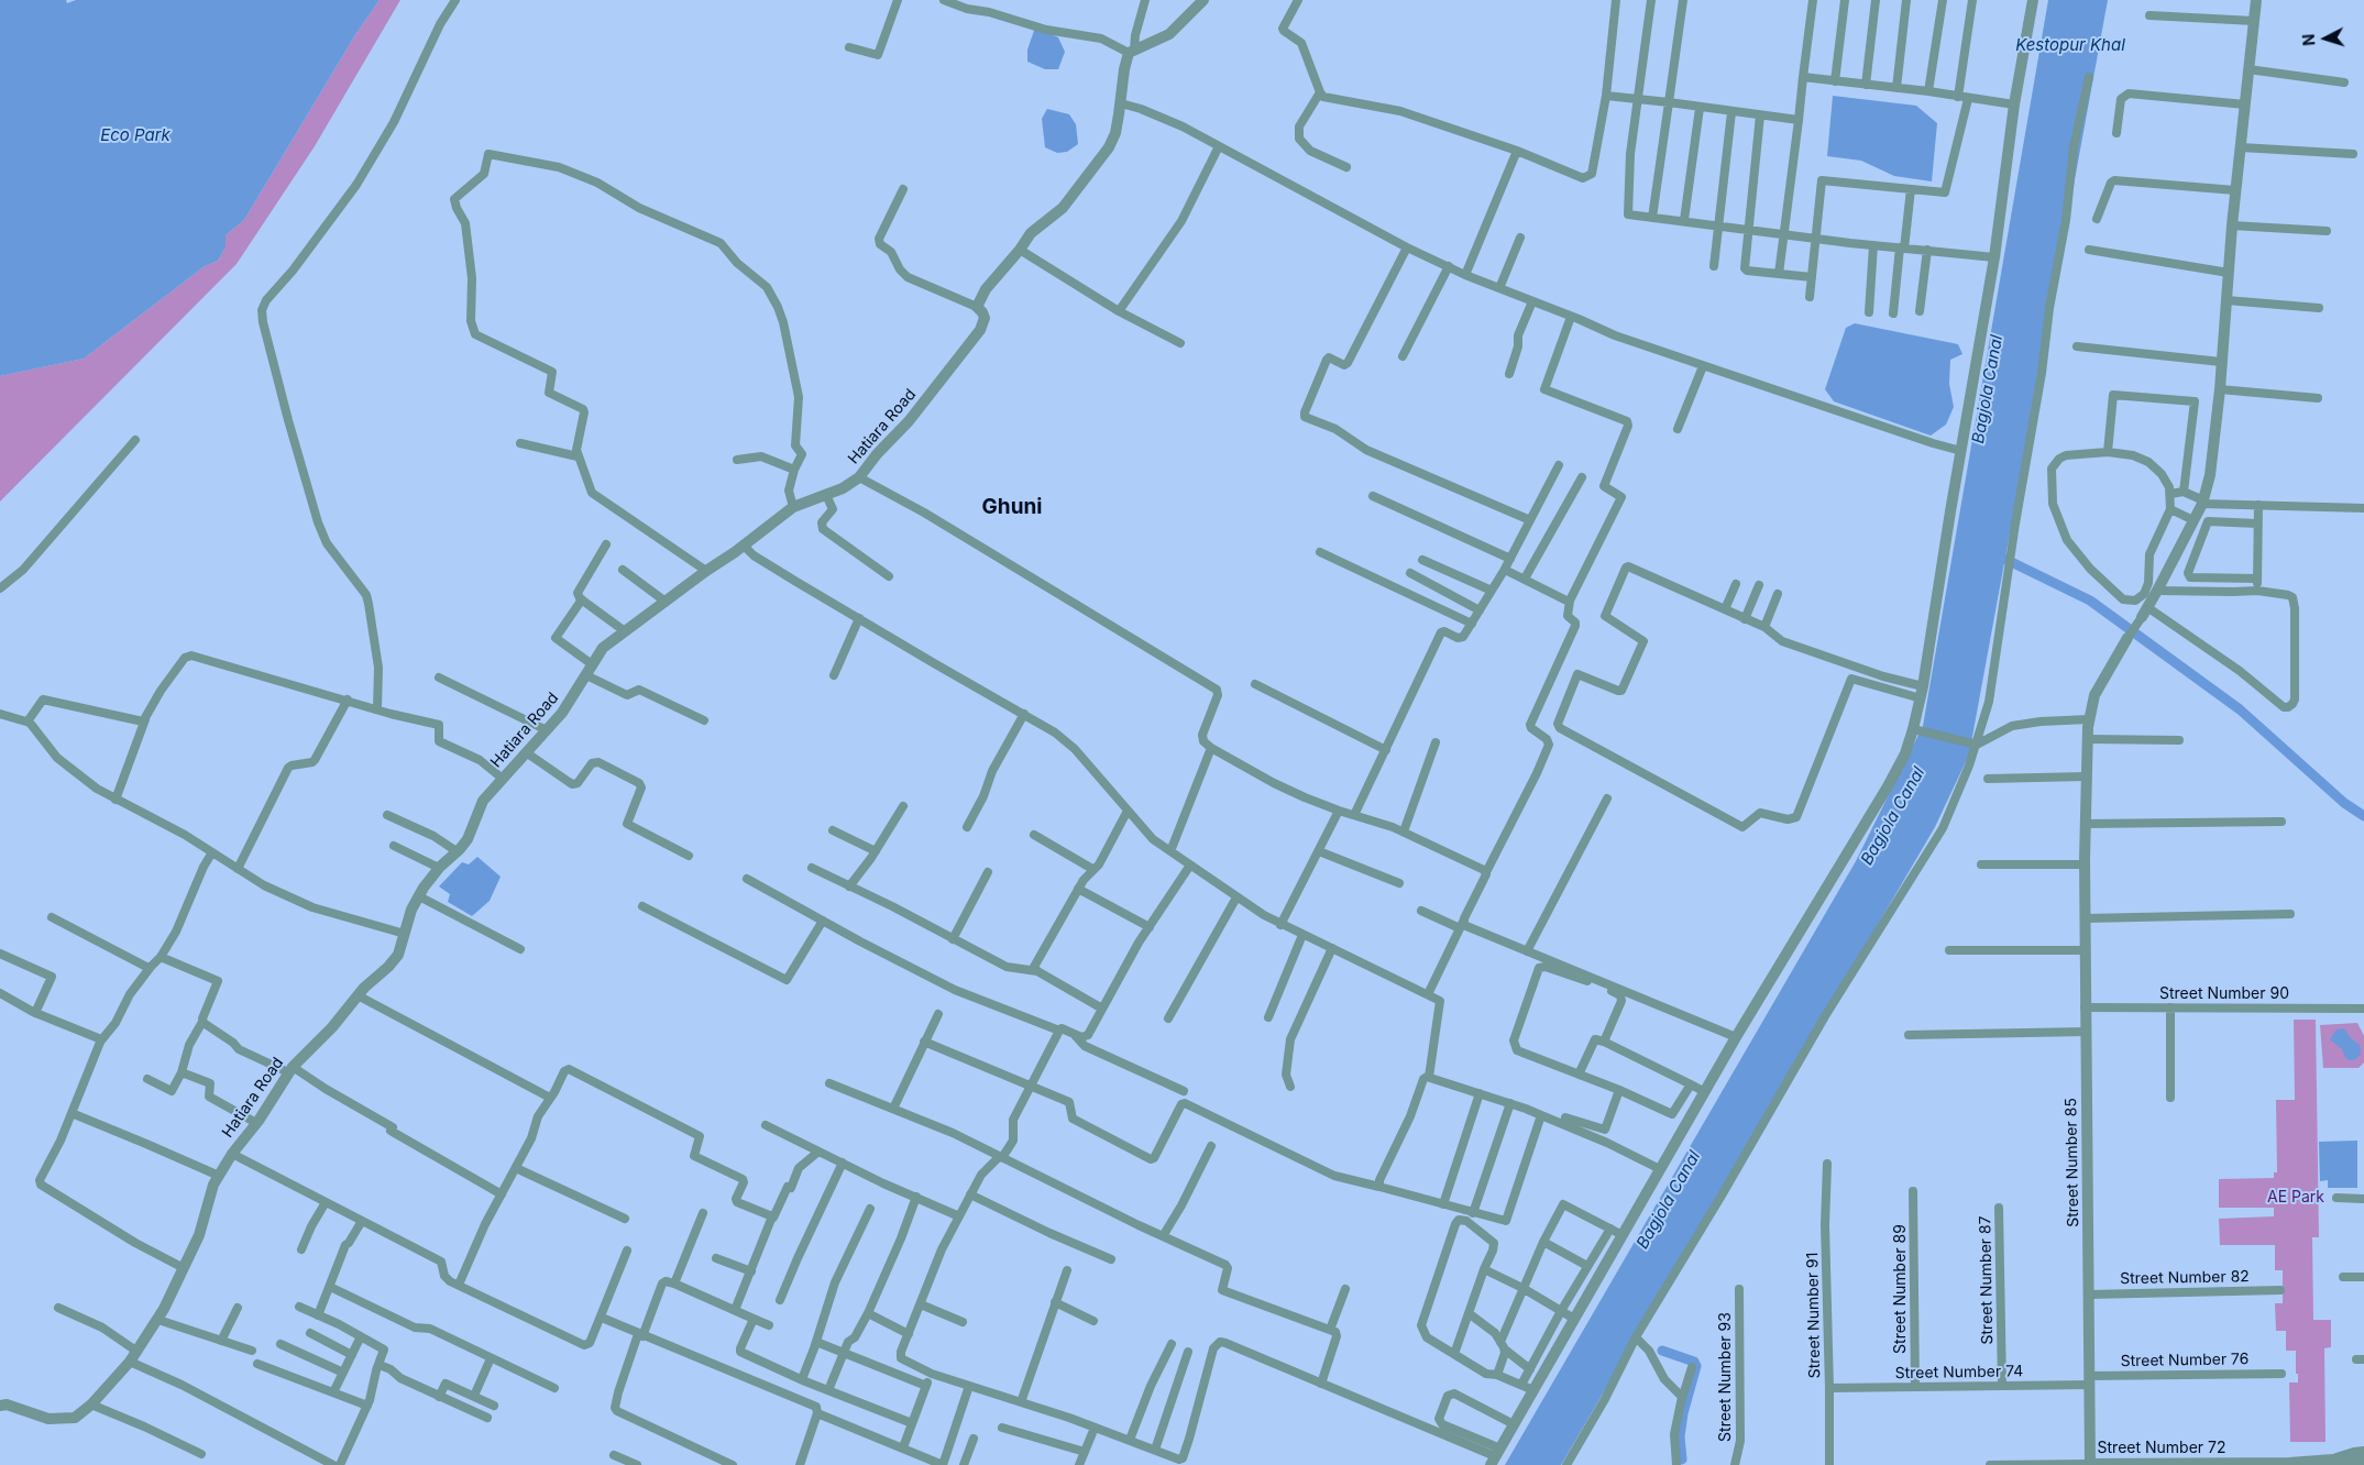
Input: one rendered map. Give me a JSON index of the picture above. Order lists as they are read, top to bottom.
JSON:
{
  "streets": {
    "street": [
      "Hatiara Road",
      "Street Number 90",
      "Street Number 85",
      "Street Number 82",
      "Street Number 87",
      "Street Number 89",
      "Street Number 91",
      "Street Number 76",
      "Street Number 74",
      "Street Number 93",
      "Street Number 72"
    ]
  },
  "crossings": [
    ["Street Number 90", "Street Number 85"],
    ["Street Number 85", "Street Number 82"],
    ["Street Number 85", "Street Number 76"],
    ["Street Number 85", "Street Number 74"],
    ["Street Number 85", "Street Number 72"],
    ["Street Number 87", "Street Number 74"],
    ["Street Number 89", "Street Number 74"],
    ["Street Number 91", "Street Number 74"],
    ["Street Number 76", "Street Number 74"]
  ],
  "districts": ["Ghuni"],
  "water": ["Kestopur Khal", "Eco Park", "Bagjola Canal"],
  "parks": ["AE Park"],
  "north": "left"
}
